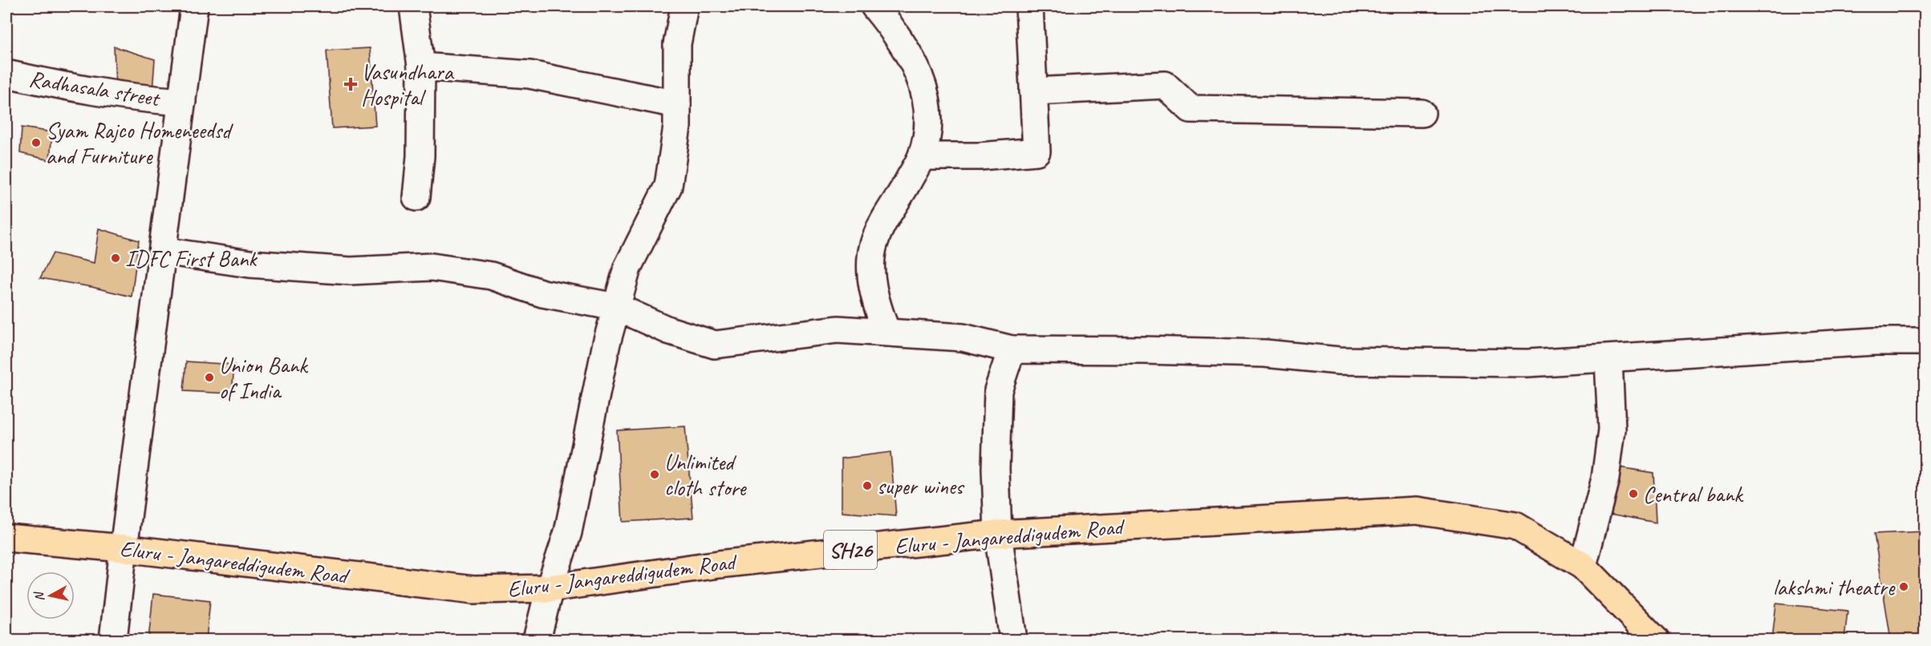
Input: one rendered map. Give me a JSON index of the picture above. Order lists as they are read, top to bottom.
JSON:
{
  "streets": {
    "main road": ["Eluru - Jangareddigudem Road", "SH26"],
    "street": ["Radhasala street"]
  },
  "places": {
    "health": ["Vasundhara Hospital"],
    "other": [
      "Syam Rajco Homeneedsd and Furniture",
      "IDFC First Bank",
      "Union Bank of India",
      "Unlimited cloth store",
      "super wines",
      "Central bank",
      "lakshmi theatre"
    ]
  },
  "north": "left"
}
